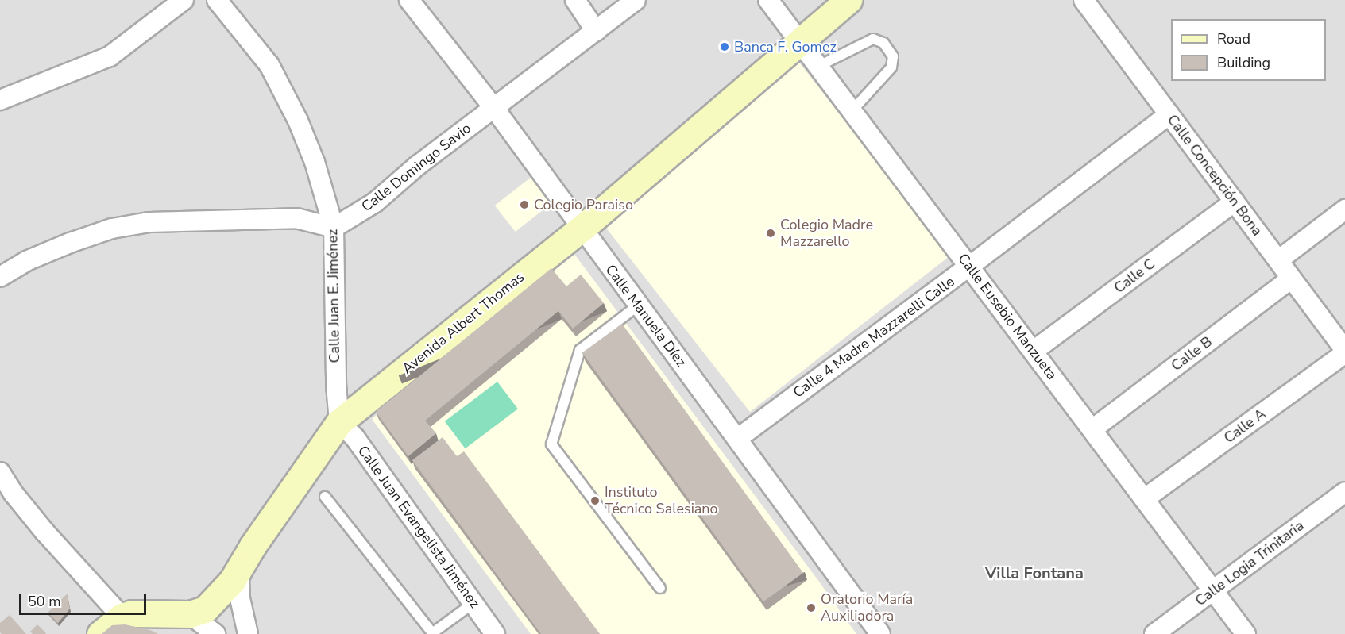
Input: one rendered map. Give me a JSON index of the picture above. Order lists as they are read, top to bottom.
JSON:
{
  "streets": {
    "main road": ["Avenida Albert Thomas"],
    "street": [
      "Calle Domingo Savio",
      "Calle Concepción Bona",
      "Calle C",
      "Calle Juan E. Jiménez",
      "Calle Manuela Díez",
      "Calle Eusebio Manzueta",
      "Calle 4 Madre Mazzarelli Calle",
      "Calle B",
      "Calle A",
      "Calle Juan Evangelista Jiménez",
      "Calle Logia Trinitaria"
    ]
  },
  "crossings": [
    ["Calle Domingo Savio", "Calle Juan E. Jiménez"],
    ["Calle Domingo Savio", "Calle Manuela Díez"],
    ["Calle Concepción Bona", "Calle C"],
    ["Calle Concepción Bona", "Calle 4 Madre Mazzarelli Calle"],
    ["Calle Concepción Bona", "Calle B"],
    ["Calle Concepción Bona", "Calle A"],
    ["Calle C", "Calle Eusebio Manzueta"],
    ["Calle Juan E. Jiménez", "Avenida Albert Thomas"],
    ["Calle Juan E. Jiménez", "Calle Juan Evangelista Jiménez"],
    ["Calle Manuela Díez", "Avenida Albert Thomas"],
    ["Calle Manuela Díez", "Calle 4 Madre Mazzarelli Calle"],
    ["Calle Eusebio Manzueta", "Avenida Albert Thomas"],
    ["Calle Eusebio Manzueta", "Calle 4 Madre Mazzarelli Calle"],
    ["Calle Eusebio Manzueta", "Calle B"],
    ["Calle Eusebio Manzueta", "Calle A"],
    ["Calle Eusebio Manzueta", "Calle Logia Trinitaria"],
    ["Avenida Albert Thomas", "Calle Juan Evangelista Jiménez"]
  ],
  "districts": ["Villa Fontana"],
  "places": [
    "Banca F. Gomez",
    "Colegio Paraiso",
    "Colegio Madre Mazzarello",
    "Instituto Técnico Salesiano",
    "Oratorio María Auxiliadora"
  ],
  "legend": ["Road", "Building"],
  "scale_bar": "50 m"
}
